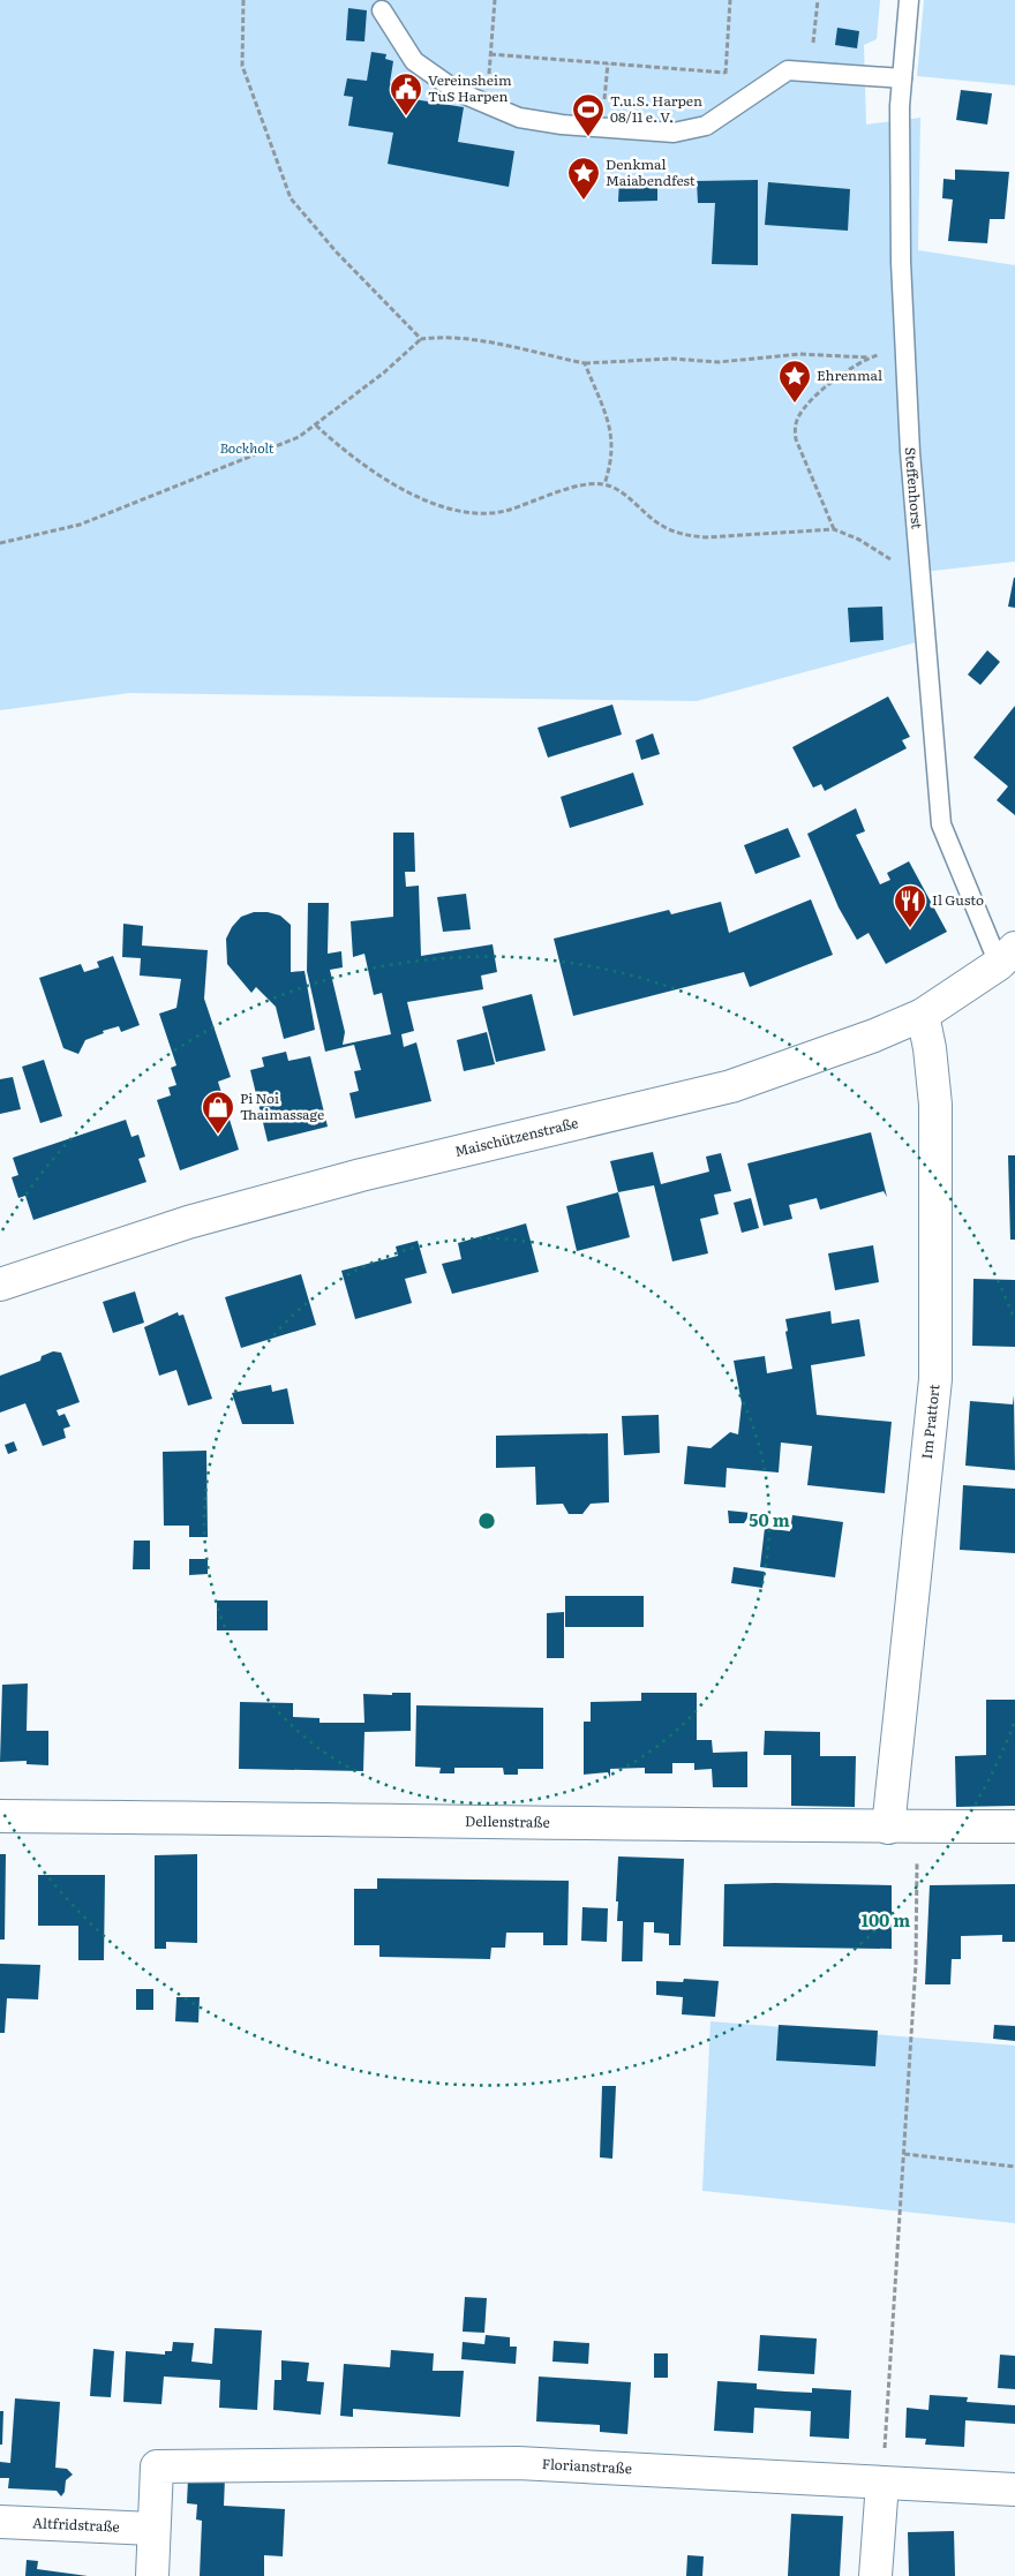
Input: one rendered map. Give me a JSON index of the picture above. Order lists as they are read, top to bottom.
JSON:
{
  "streets": {
    "street": [
      "Maischützenstraße",
      "Im Prattort",
      "Dellenstraße",
      "Florianstraße",
      "Altfridstraße"
    ],
    "lane": ["Steffenhorst"]
  },
  "crossings": [
    ["Steffenhorst", "Maischützenstraße"],
    ["Maischützenstraße", "Im Prattort"],
    ["Im Prattort", "Dellenstraße"],
    ["Florianstraße", "Altfridstraße"]
  ],
  "parks": ["Bockholt"],
  "places": {
    "public building": ["Vereinsheim TuS Harpen"],
    "sports": ["T.u.S. Harpen 08/11 e. V."],
    "place": ["Denkmal Maiabendfest", "Ehrenmal"],
    "restaurant": ["Il Gusto"],
    "shop": ["Pi Noi Thaimassage"]
  },
  "rings": ["50 m", "100 m"]
}
